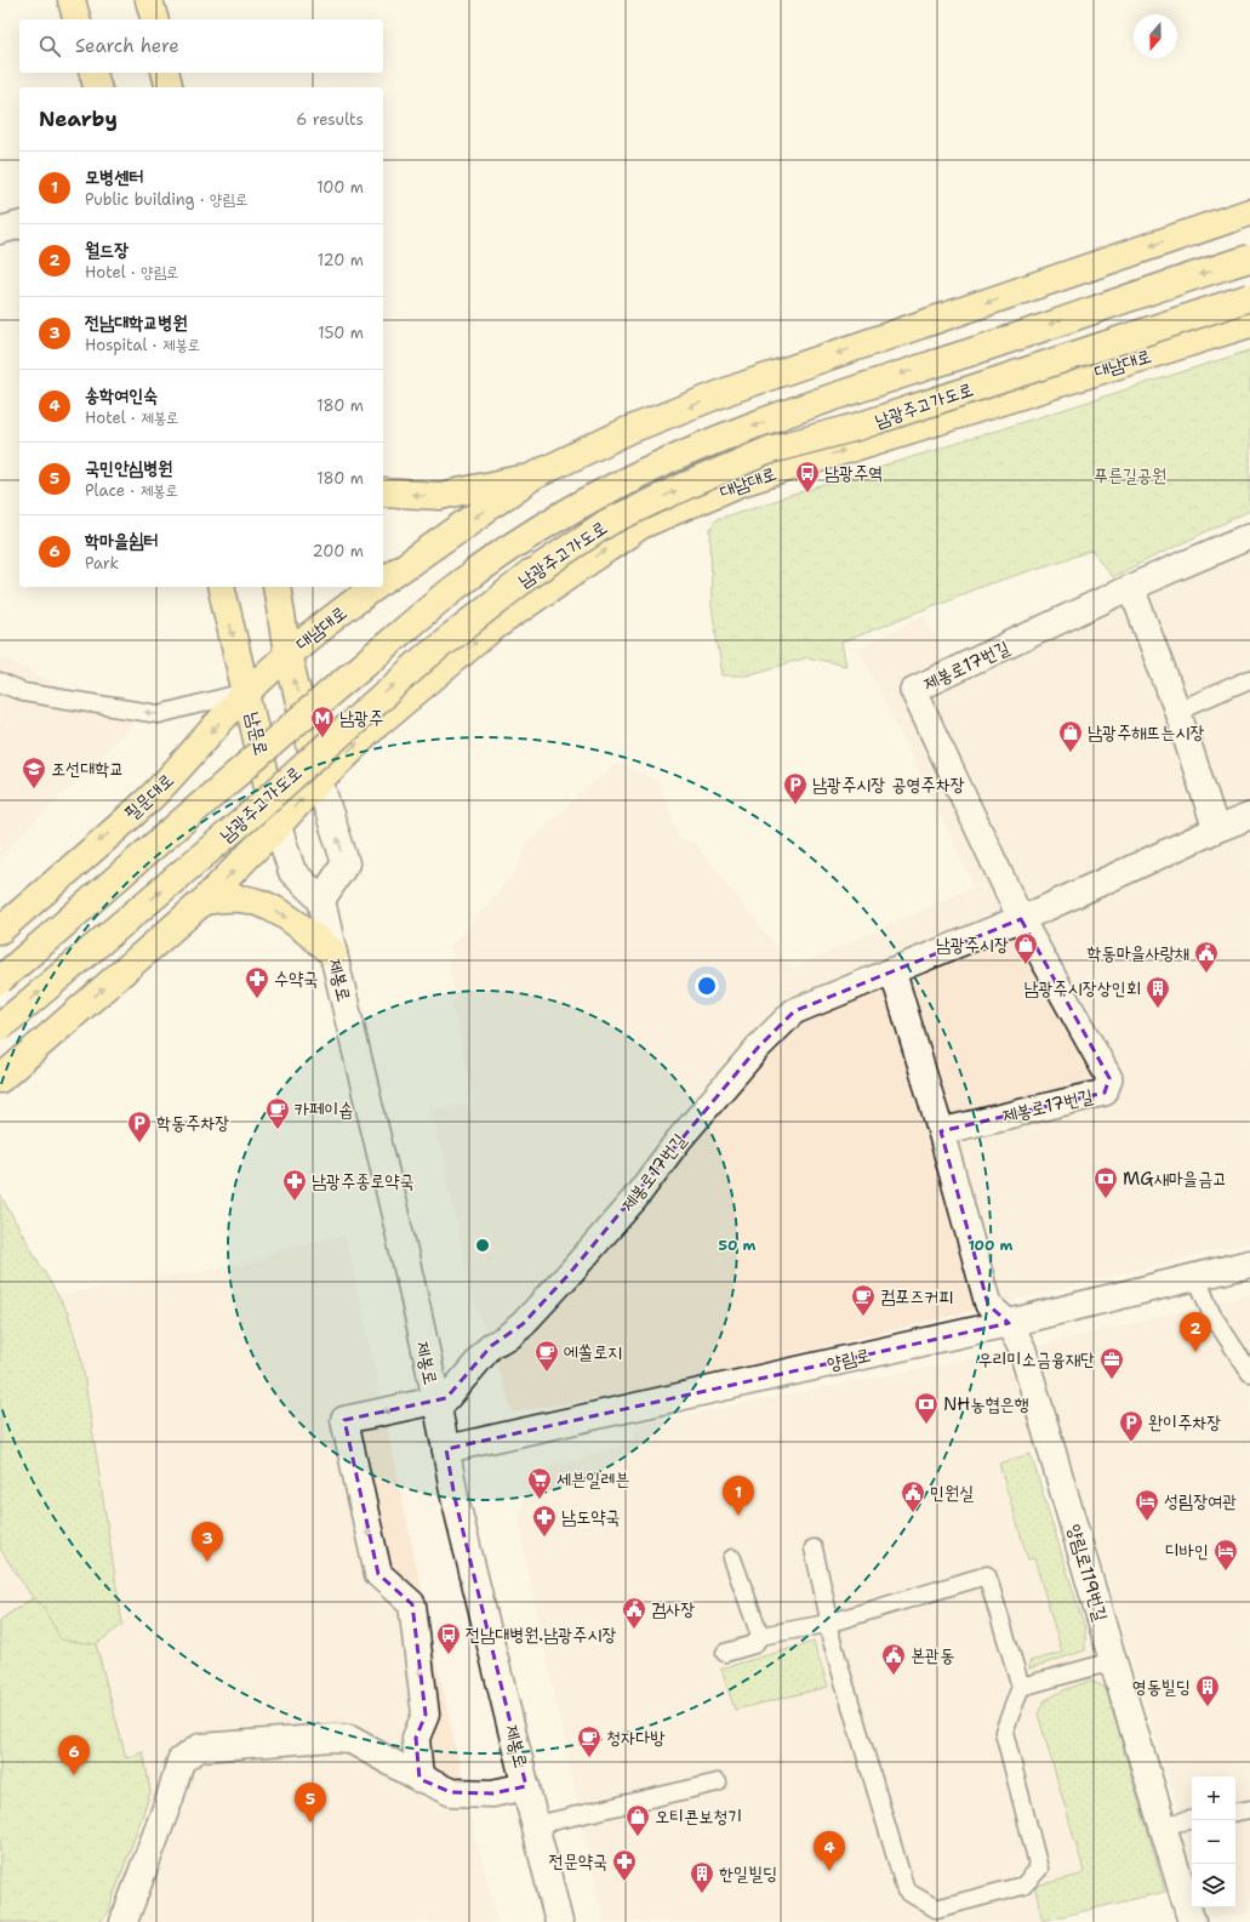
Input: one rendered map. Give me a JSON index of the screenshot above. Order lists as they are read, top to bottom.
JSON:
{
  "streets": {
    "main road": [
      "대남대로",
      "남광주고가도로",
      "남문로",
      "필문대로"
    ],
    "street": [
      "제봉로17번길",
      "제봉로",
      "양림로",
      "양림로119번길"
    ]
  },
  "crossings": [
    ["대남대로", "필문대로"],
    ["제봉로17번길", "제봉로"],
    ["남문로", "필문대로"],
    ["제봉로", "양림로"],
    ["양림로", "양림로119번길"]
  ],
  "parks": ["푸른길공원"],
  "places": {
    "bus stop": ["남광주역", "전남대병원.남광주시장"],
    "metro station": ["남광주"],
    "shop": ["남광주해뜨는시장", "남광주시장", "오티콘보청기"],
    "school or university": ["조선대학교"],
    "parking": ["남광주시장 공영주차장", "학동주차장", "완이주차장"],
    "public building": [
      "학동마을사랑채",
      "민원실",
      "검사장",
      "본관동"
    ],
    "pharmacy": [
      "수약국",
      "남광주종로약국",
      "남도약국",
      "전문약국"
    ],
    "building": ["남광주시장상인회", "영동빌딩", "한일빌딩"],
    "cafe": [
      "카페이솝",
      "컴포즈커피",
      "에쏠로지",
      "청자다방"
    ],
    "bank": ["MG새마을금고", "NH농협은행"],
    "office": ["우리미소금융재단"],
    "supermarket": ["세븐일레븐"],
    "hotel": ["성림장여관", "디바인"]
  },
  "north": "bottom",
  "page": {
    "search": "Search here",
    "heading": ["Nearby", "6 results"],
    "list": [
      {
        "mark": "1",
        "name": "모병센터",
        "note": "Public building · 양림로",
        "value": "100 m"
      },
      {
        "mark": "2",
        "name": "월드장",
        "note": "Hotel · 양림로",
        "value": "120 m"
      },
      {
        "mark": "3",
        "name": "전남대학교병원",
        "note": "Hospital · 제봉로",
        "value": "150 m"
      },
      {
        "mark": "4",
        "name": "송학여인숙",
        "note": "Hotel · 제봉로",
        "value": "180 m"
      },
      {
        "mark": "5",
        "name": "국민안심병원",
        "note": "Place · 제봉로",
        "value": "180 m"
      },
      {
        "mark": "6",
        "name": "학마을쉼터",
        "note": "Park",
        "value": "200 m"
      }
    ],
    "pins": [
      "2",
      "1",
      "3",
      "6",
      "5",
      "4"
    ],
    "map_buttons": ["+", "−"]
  },
  "rings": ["50 m", "100 m"]
}
